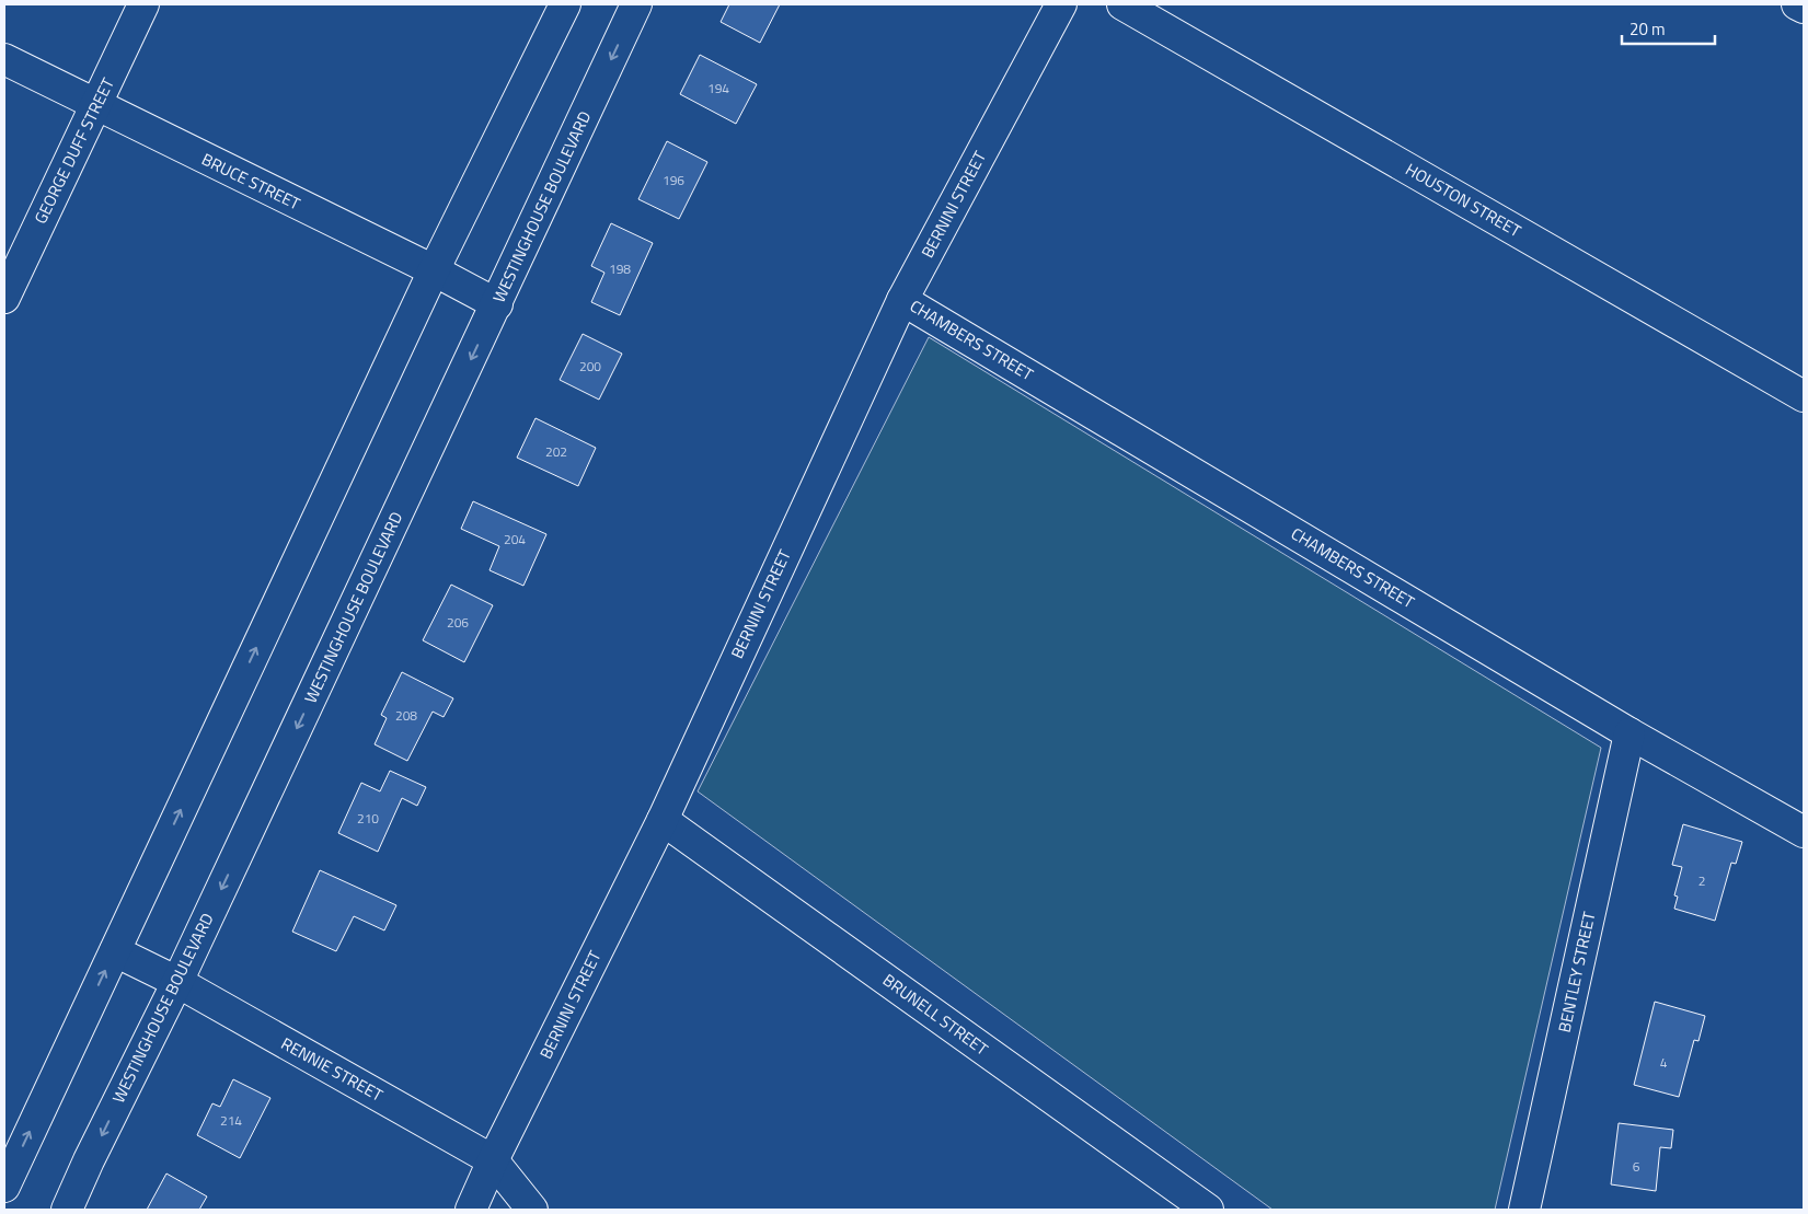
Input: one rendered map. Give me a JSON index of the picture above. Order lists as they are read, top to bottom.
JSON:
{
  "streets": {
    "street": [
      "GEORGE DUFF STREET",
      "BRUCE STREET",
      "HOUSTON STREET",
      "BERNINI STREET",
      "WESTINGHOUSE BOULEVARD",
      "CHAMBERS STREET",
      "BENTLEY STREET",
      "BRUNELL STREET",
      "RENNIE STREET"
    ]
  },
  "crossings": [
    ["GEORGE DUFF STREET", "BRUCE STREET"],
    ["BRUCE STREET", "WESTINGHOUSE BOULEVARD"],
    ["BERNINI STREET", "CHAMBERS STREET"],
    ["BERNINI STREET", "BRUNELL STREET"],
    ["BERNINI STREET", "RENNIE STREET"],
    ["WESTINGHOUSE BOULEVARD", "RENNIE STREET"],
    ["CHAMBERS STREET", "BENTLEY STREET"]
  ],
  "house_numbers": [
    "194",
    "196",
    "198",
    "200",
    "202",
    "204",
    "206",
    "208",
    "210",
    "2",
    "4",
    "214",
    "6"
  ],
  "scale_bar": "20 m"
}
